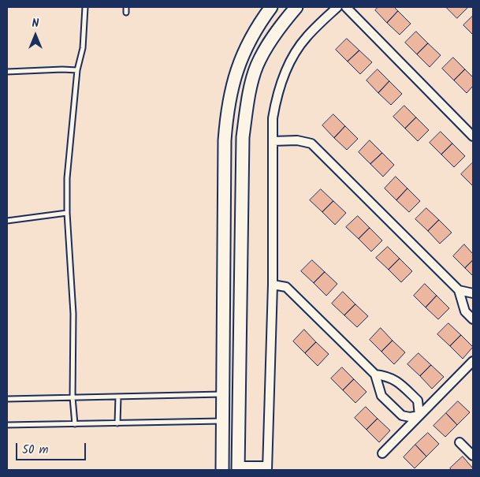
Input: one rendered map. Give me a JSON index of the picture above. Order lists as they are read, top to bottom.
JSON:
{
  "scale_bar": "50 m",
  "north": "top"
}
